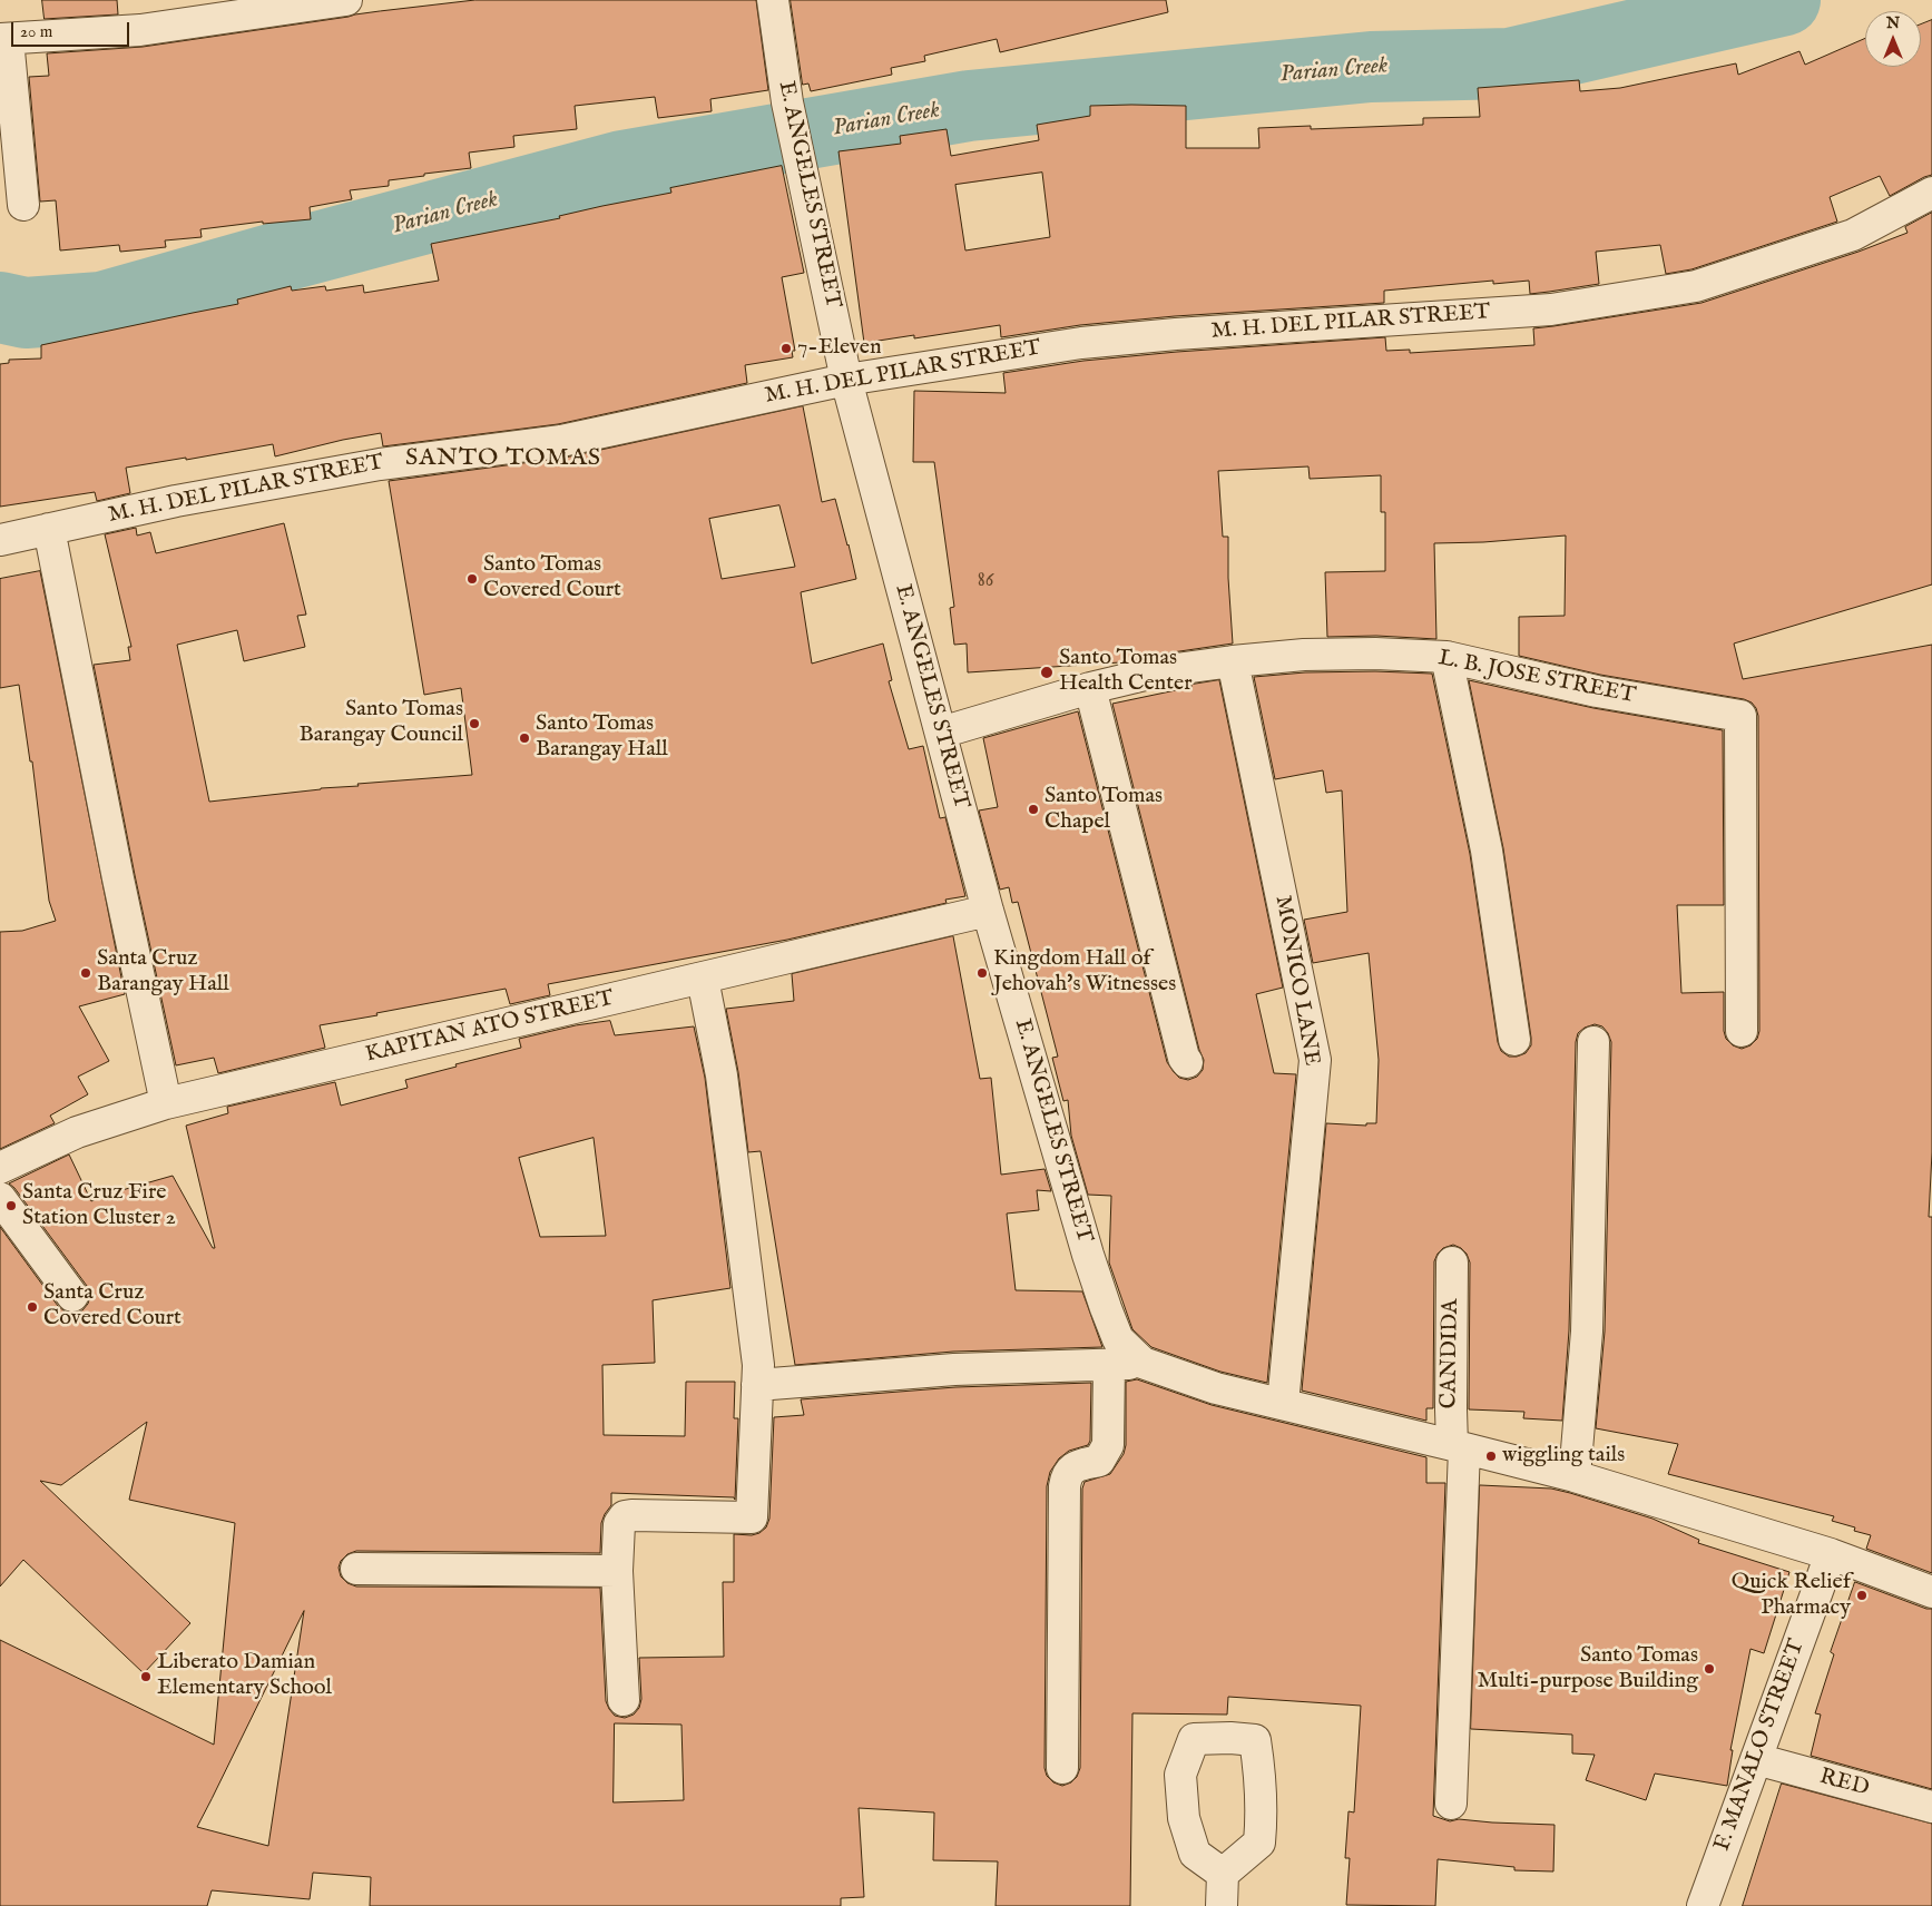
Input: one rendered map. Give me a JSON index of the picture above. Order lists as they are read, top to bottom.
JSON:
{
  "streets": {
    "street": [
      "E. ANGELES STREET",
      "M. H. DEL PILAR STREET",
      "L. B. JOSE STREET",
      "MONICO LANE",
      "KAPITAN ATO STREET",
      "CANDIDA",
      "F. MANALO STREET",
      "RED"
    ]
  },
  "crossings": [
    ["E. ANGELES STREET", "M. H. DEL PILAR STREET"],
    ["E. ANGELES STREET", "L. B. JOSE STREET"],
    ["E. ANGELES STREET", "MONICO LANE"],
    ["E. ANGELES STREET", "KAPITAN ATO STREET"],
    ["E. ANGELES STREET", "CANDIDA"],
    ["E. ANGELES STREET", "F. MANALO STREET"],
    ["L. B. JOSE STREET", "MONICO LANE"],
    ["F. MANALO STREET", "RED"]
  ],
  "districts": ["SANTO TOMAS"],
  "water": ["Parian Creek"],
  "places": [
    "7-Eleven",
    "Santo Tomas Covered Court",
    "Santo Tomas Health Center",
    "Santo Tomas Barangay Council",
    "Santo Tomas Barangay Hall",
    "Santo Tomas Chapel",
    "Santa Cruz Barangay Hall",
    "Kingdom Hall of Jehovah's Witnesses",
    "Santa Cruz Fire Station Cluster 2",
    "Santa Cruz Covered Court",
    "wiggling tails",
    "Quick Relief Pharmacy",
    "Santo Tomas Multi-purpose Building",
    "Liberato Damian Elementary School"
  ],
  "house_numbers": ["86"],
  "scale_bar": "20 m",
  "north": "top"
}
